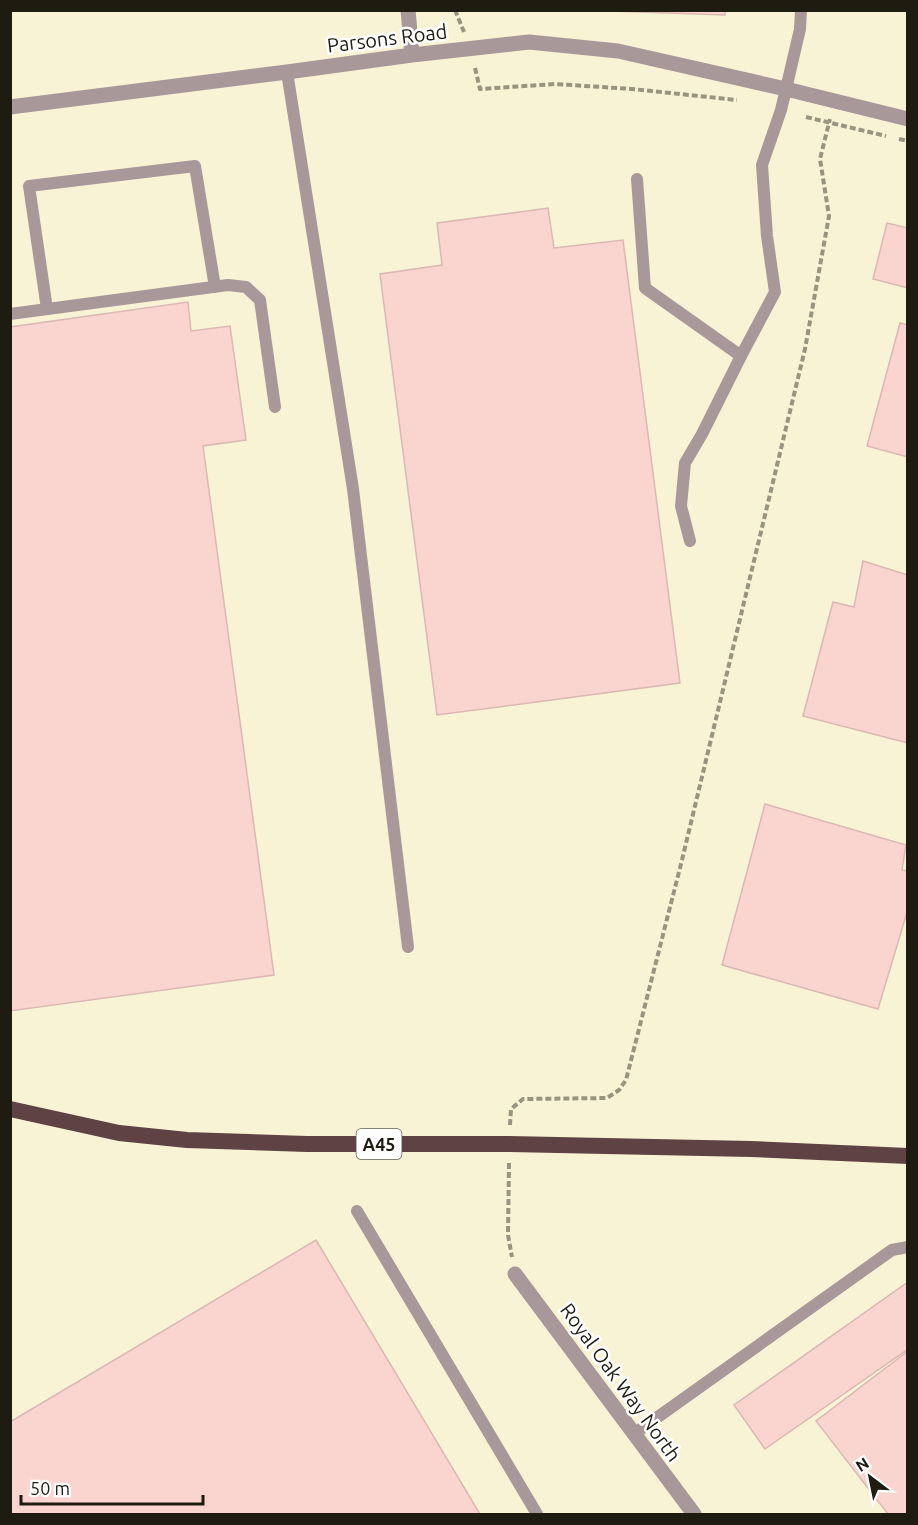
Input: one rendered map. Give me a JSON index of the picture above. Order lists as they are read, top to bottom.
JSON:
{
  "streets": {
    "highway": ["A45"],
    "street": ["Parsons Road", "Royal Oak Way North"]
  },
  "scale_bar": "50 m",
  "north": "top left"
}
